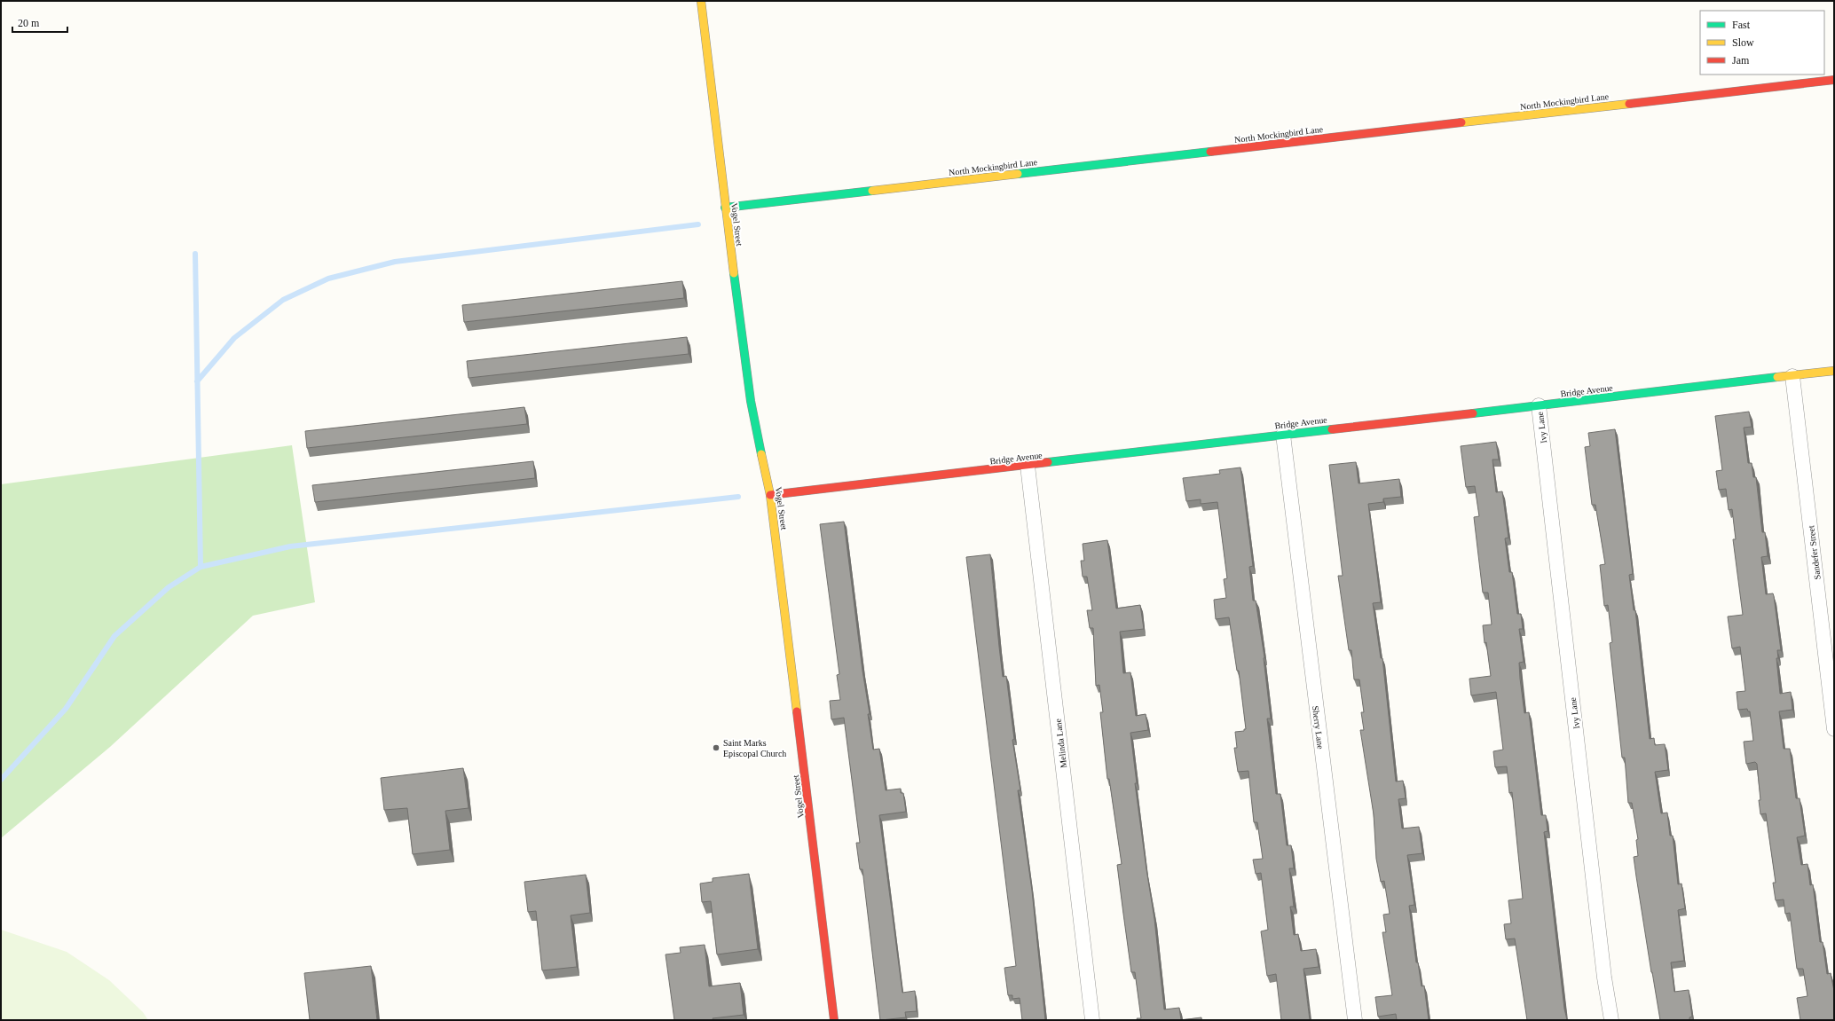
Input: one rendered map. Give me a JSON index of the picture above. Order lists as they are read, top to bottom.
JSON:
{
  "streets": {
    "street": [
      "North Mockingbird Lane",
      "Vogel Street",
      "Bridge Avenue",
      "Ivy Lane",
      "Sandefer Street",
      "Sherry Lane",
      "Melinda Lane"
    ]
  },
  "crossings": [
    ["North Mockingbird Lane", "Vogel Street"],
    ["Vogel Street", "Bridge Avenue"],
    ["Bridge Avenue", "Ivy Lane"],
    ["Bridge Avenue", "Sandefer Street"],
    ["Bridge Avenue", "Sherry Lane"],
    ["Bridge Avenue", "Melinda Lane"]
  ],
  "places": ["Saint Marks Episcopal Church"],
  "legend": ["Fast", "Slow", "Jam"],
  "scale_bar": "20 m"
}
